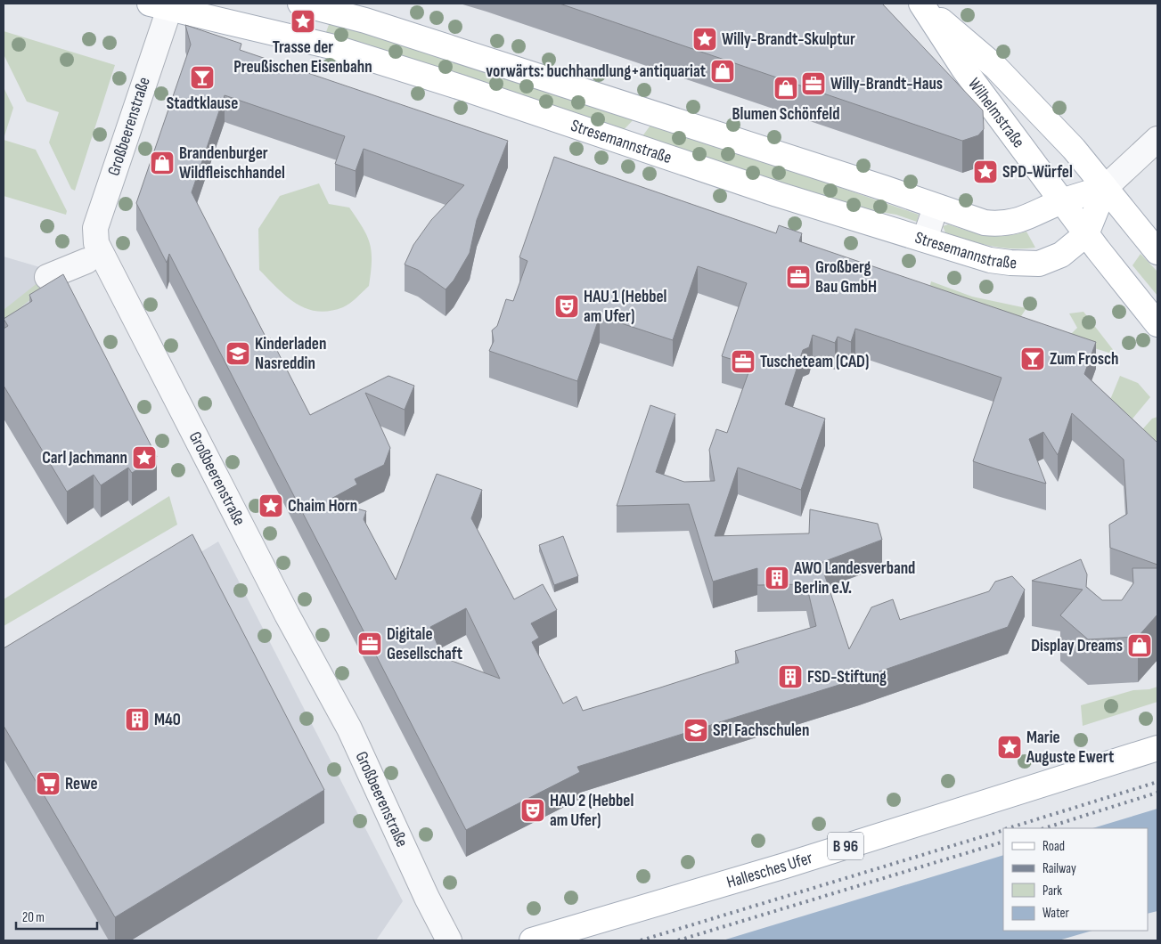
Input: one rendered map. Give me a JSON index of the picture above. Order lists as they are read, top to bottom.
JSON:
{
  "streets": {
    "main road": [
      "Wilhelmstraße",
      "Stresemannstraße",
      "B 96",
      "Hallesches Ufer"
    ],
    "street": ["Großbeerenstraße"]
  },
  "crossings": [
    ["Wilhelmstraße", "Stresemannstraße"],
    ["Großbeerenstraße", "Stresemannstraße"]
  ],
  "places": {
    "place": [
      "Trasse der Preußischen Eisenbahn",
      "Willy-Brandt-Skulptur",
      "SPD-Würfel",
      "Carl Jachmann",
      "Chaim Horn",
      "Marie Auguste Ewert"
    ],
    "shop": [
      "vorwärts: buchhandlung+antiquariat",
      "Blumen Schönfeld",
      "Brandenburger Wildfleischhandel",
      "Display Dreams"
    ],
    "bar": ["Stadtklause", "Zum Frosch"],
    "office": [
      "Willy-Brandt-Haus",
      "Großberg Bau GmbH",
      "Tuscheteam (CAD)",
      "Digitale Gesellschaft"
    ],
    "theatre": ["HAU 1 (Hebbel am Ufer)", "HAU 2 (Hebbel am Ufer)"],
    "school or university": ["Kinderladen Nasreddin", "SPI Fachschulen"],
    "building": ["AWO Landesverband Berlin e.V.", "FSD-Stiftung", "M40"],
    "supermarket": ["Rewe"]
  },
  "legend": [
    "Road",
    "Railway",
    "Park",
    "Water"
  ],
  "scale_bar": "20 m"
}
